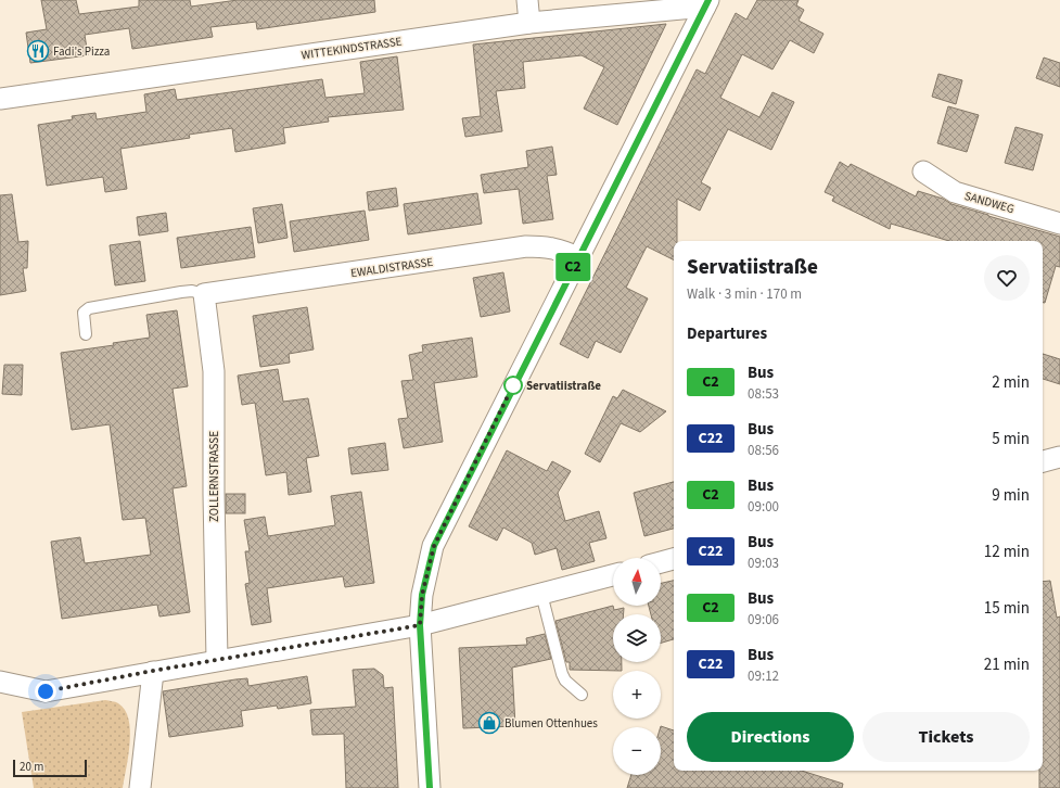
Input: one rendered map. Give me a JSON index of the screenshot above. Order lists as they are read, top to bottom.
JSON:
{
  "streets": {
    "street": [
      "WITTEKINDSTRASSE",
      "SANDWEG",
      "EWALDISTRASSE",
      "ZOLLERNSTRASSE"
    ]
  },
  "crossings": [
    ["EWALDISTRASSE", "ZOLLERNSTRASSE"]
  ],
  "places": {
    "restaurant": ["Fadi's Pizza"],
    "other": ["Servatiistraße"],
    "shop": ["Blumen Ottenhues"]
  },
  "lines": ["bus line C2"],
  "scale_bar": "20 m",
  "north": "top",
  "page": {
    "on_map": "C2",
    "heading": [
      ["Servatiistraße", "Walk · 3 min · 170 m"],
      "Departures"
    ],
    "list": [
      {
        "mark": "C2",
        "name": "Bus",
        "note": "08:53",
        "value": "2 min"
      },
      {
        "mark": "C22",
        "name": "Bus",
        "note": "08:56",
        "value": "5 min"
      },
      {
        "mark": "C2",
        "name": "Bus",
        "note": "09:00",
        "value": "9 min"
      },
      {
        "mark": "C22",
        "name": "Bus",
        "note": "09:03",
        "value": "12 min"
      },
      {
        "mark": "C2",
        "name": "Bus",
        "note": "09:06",
        "value": "15 min"
      },
      {
        "mark": "C22",
        "name": "Bus",
        "note": "09:12",
        "value": "21 min"
      }
    ],
    "map_buttons": ["+", "−"],
    "buttons": ["Directions", "Tickets"],
    "scale": "20 m"
  }
}
